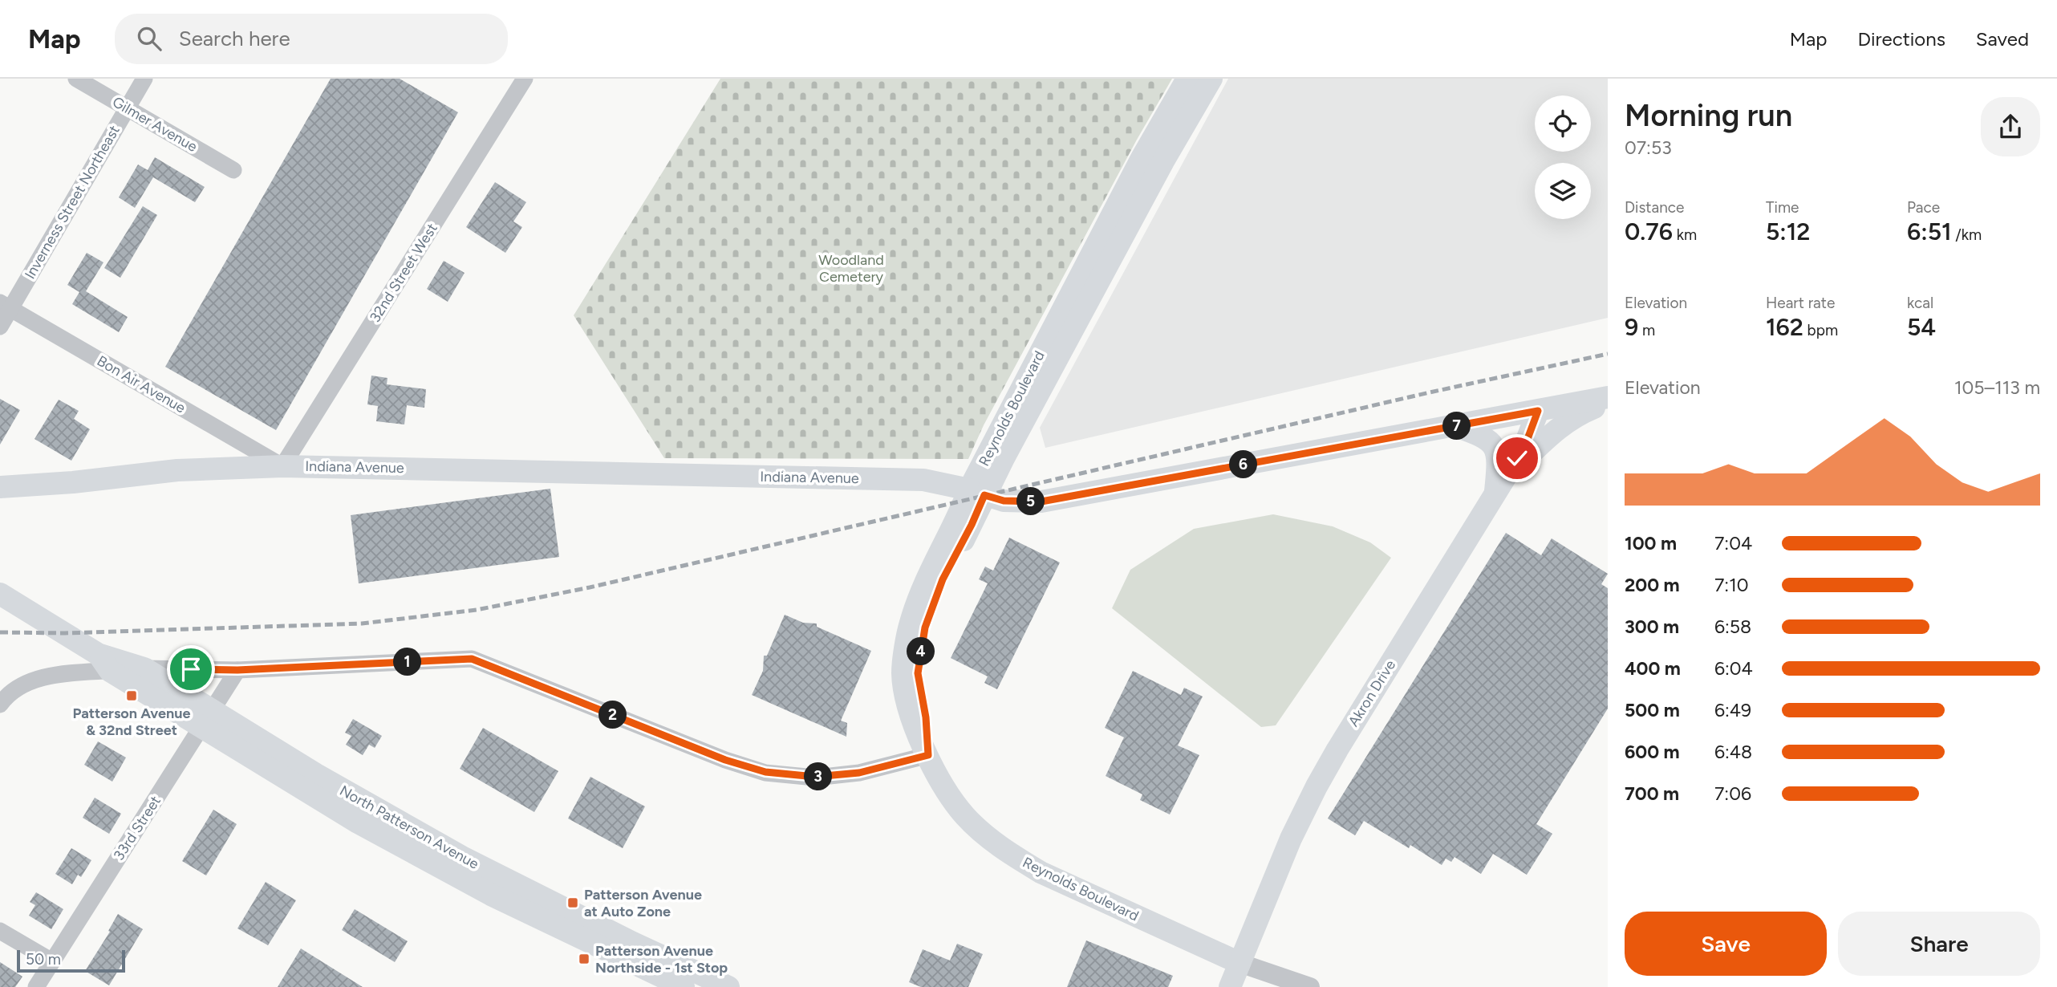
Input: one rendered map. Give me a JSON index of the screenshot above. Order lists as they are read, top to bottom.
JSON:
{
  "streets": {
    "main road": [
      "Reynolds Boulevard",
      "Indiana Avenue",
      "Akron Drive",
      "North Patterson Avenue"
    ],
    "street": [
      "Gilmer Avenue",
      "Inverness Street Northeast",
      "32nd Street West",
      "Bon Air Avenue",
      "33rd Street"
    ]
  },
  "crossings": [
    ["Gilmer Avenue", "Inverness Street Northeast"],
    ["Inverness Street Northeast", "Bon Air Avenue"],
    ["32nd Street West", "Bon Air Avenue"],
    ["32nd Street West", "Indiana Avenue"],
    ["Bon Air Avenue", "Indiana Avenue"],
    ["Reynolds Boulevard", "Indiana Avenue"],
    ["Reynolds Boulevard", "Akron Drive"],
    ["Indiana Avenue", "Akron Drive"],
    ["North Patterson Avenue", "33rd Street"]
  ],
  "parks": ["Woodland Cemetery"],
  "places": {
    "transit": ["Patterson Avenue & 32nd Street", "Patterson Avenue at Auto Zone", "Patterson Avenue Northside - 1st Stop"]
  },
  "scale_bar": "50 m",
  "page": {
    "header": "Map",
    "search": "Search here",
    "nav": ["Map", "Directions", "Saved"],
    "heading": ["Morning run", "07:53"],
    "stats": [
      ["Distance", "0.76 km"],
      ["Time", "5:12"],
      ["Pace", "6:51 /km"],
      ["Elevation", "9 m"],
      ["Heart rate", "162 bpm"],
      ["kcal", "54"]
    ],
    "chart": ["Elevation", "105–113 m"],
    "pins": [
      "7",
      "6",
      "5",
      "4",
      "1",
      "2",
      "3"
    ],
    "list": [
      {
        "name": "100 m",
        "note": "7:04"
      },
      {
        "name": "200 m",
        "note": "7:10"
      },
      {
        "name": "300 m",
        "note": "6:58"
      },
      {
        "name": "400 m",
        "note": "6:04"
      },
      {
        "name": "500 m",
        "note": "6:49"
      },
      {
        "name": "600 m",
        "note": "6:48"
      },
      {
        "name": "700 m",
        "note": "7:06"
      }
    ],
    "buttons": ["Save", "Share"],
    "scale": "50 m"
  }
}
